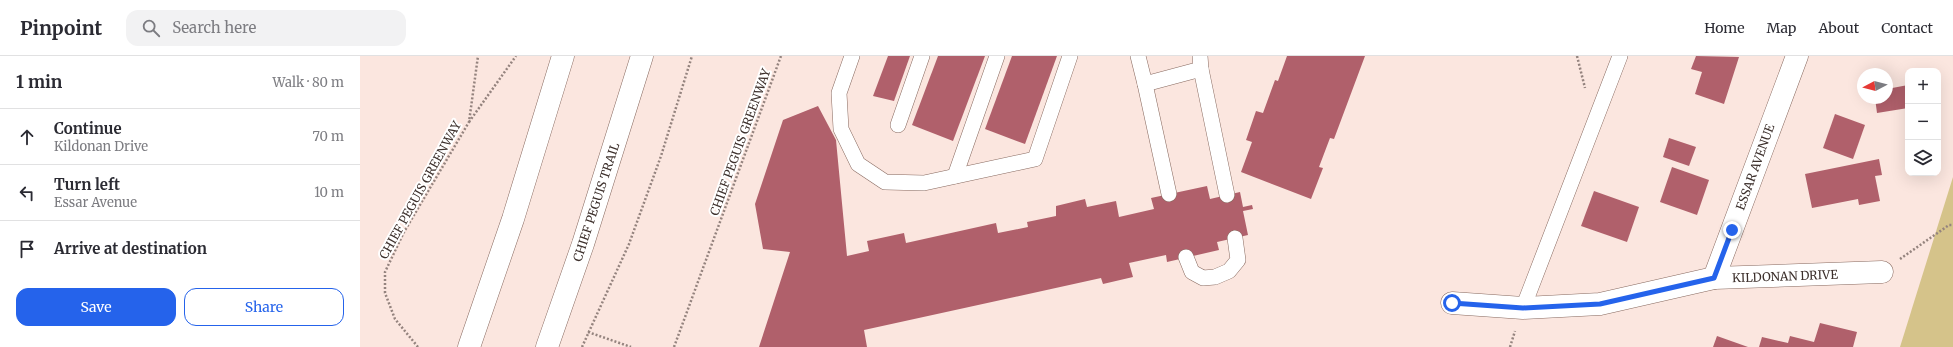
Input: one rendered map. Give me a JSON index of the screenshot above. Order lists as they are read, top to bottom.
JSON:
{
  "streets": {
    "street": ["ESSAR AVENUE", "CHIEF PEGUIS TRAIL", "KILDONAN DRIVE"],
    "path": ["CHIEF PEGUIS GREENWAY"]
  },
  "crossings": [
    ["ESSAR AVENUE", "KILDONAN DRIVE"]
  ],
  "north": "left",
  "page": {
    "header": "Pinpoint",
    "search": "Search here",
    "nav": [
      "Home",
      "Map",
      "About",
      "Contact"
    ],
    "heading": ["1 min", "Walk · 80 m"],
    "map_buttons": ["+", "−"],
    "list": [
      ["Continue", "Kildonan Drive", "70 m"],
      ["Turn left", "Essar Avenue", "10 m"],
      "Arrive at destination"
    ],
    "buttons": ["Save", "Share"]
  }
}
